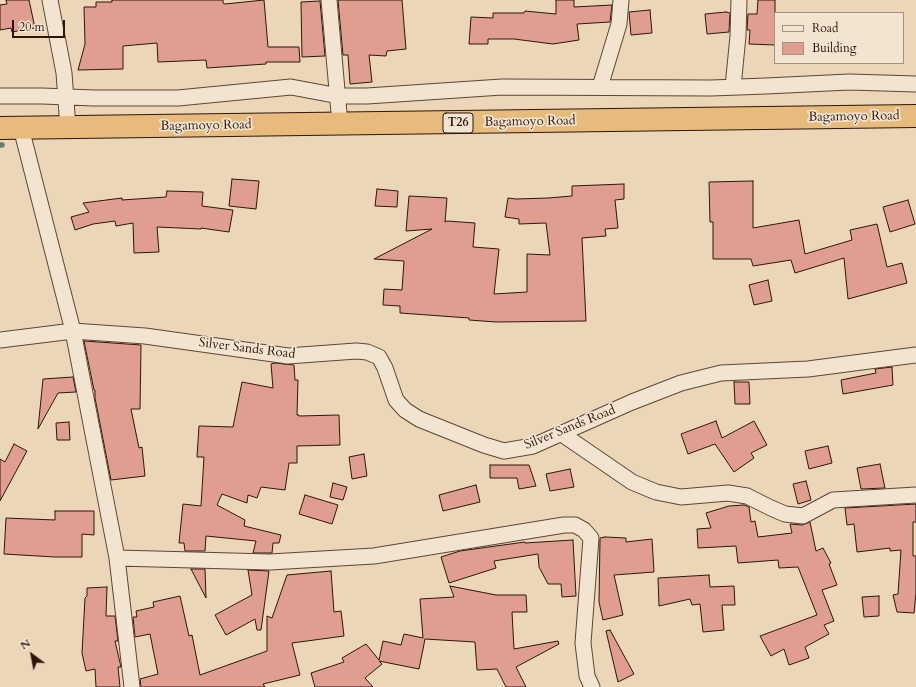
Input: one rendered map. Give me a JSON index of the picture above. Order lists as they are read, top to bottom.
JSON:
{
  "streets": {
    "highway": ["Bagamoyo Road", "T26"],
    "street": ["Silver Sands Road"]
  },
  "legend": ["Road", "Building"],
  "scale_bar": "20 m",
  "north": "top left"
}
